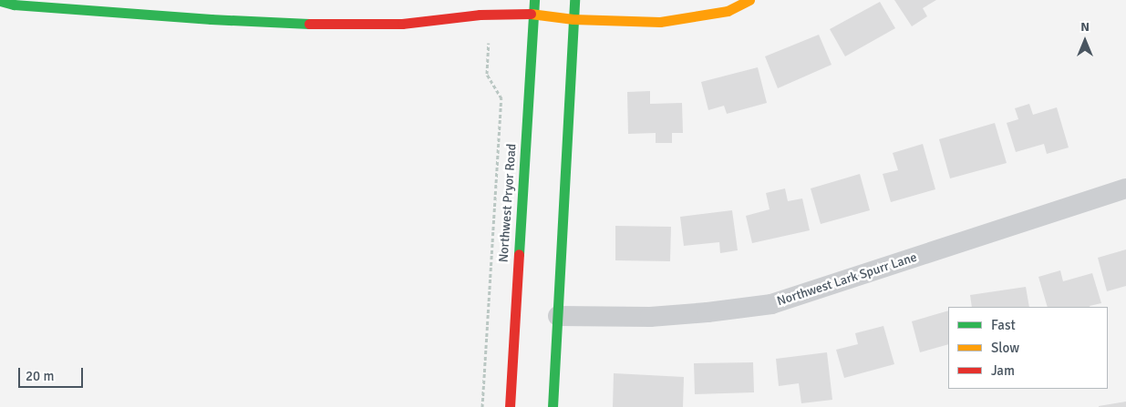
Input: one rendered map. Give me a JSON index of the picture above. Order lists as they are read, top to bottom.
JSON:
{
  "streets": {
    "main road": ["Northwest Pryor Road"],
    "street": ["Northwest Lark Spurr Lane"]
  },
  "legend": ["Fast", "Slow", "Jam"],
  "scale_bar": "20 m",
  "north": "top"
}
